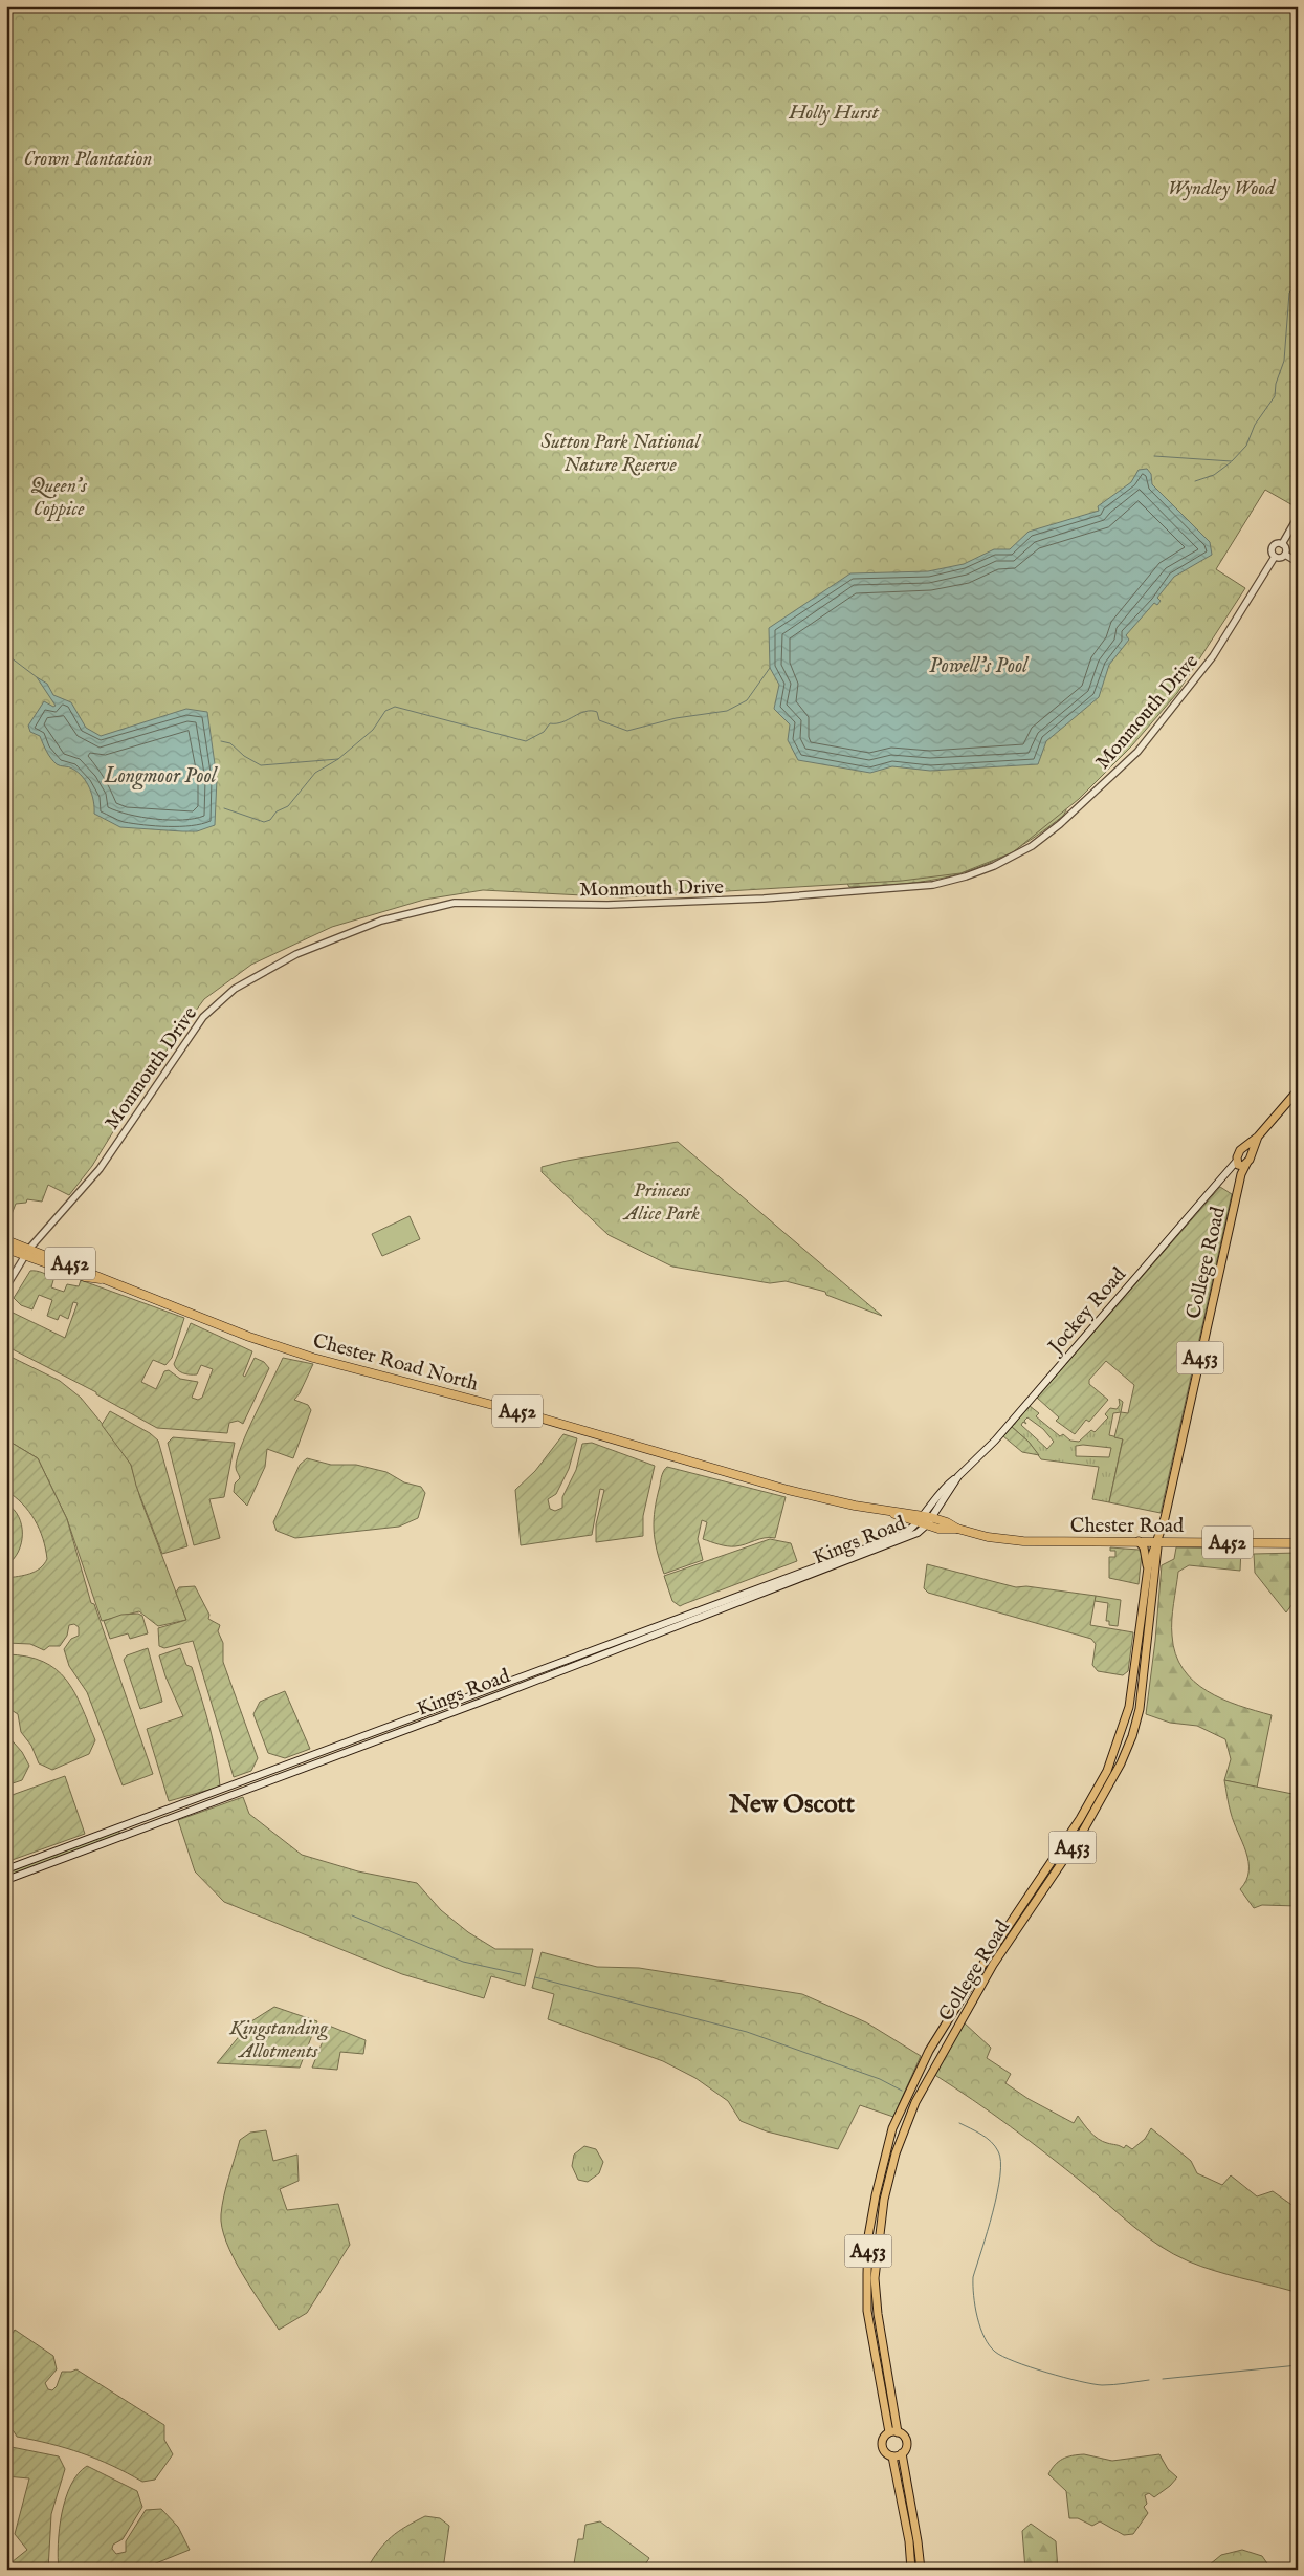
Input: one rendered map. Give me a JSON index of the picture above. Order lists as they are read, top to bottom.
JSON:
{
  "streets": {
    "highway": ["A452", "Chester Road North", "Chester Road"],
    "main road": [
      "College Road",
      "Jockey Road",
      "A453",
      "Kings Road"
    ],
    "street": ["Monmouth Drive"]
  },
  "crossings": [
    ["Monmouth Drive", "Chester Road North"],
    ["College Road", "Jockey Road"],
    ["College Road", "Chester Road"],
    ["A452", "Jockey Road"],
    ["A452", "Chester Road North"],
    ["A452", "Chester Road"],
    ["A452", "Kings Road"],
    ["Jockey Road", "Chester Road North"],
    ["Jockey Road", "Chester Road"],
    ["Jockey Road", "Kings Road"],
    ["Chester Road North", "Kings Road"],
    ["Chester Road", "Kings Road"]
  ],
  "districts": ["New Oscott"],
  "water": ["Powell's Pool", "Longmoor Pool"],
  "parks": [
    "Holly Hurst",
    "Crown Plantation",
    "Wyndley Wood",
    "Sutton Park National Nature Reserve",
    "Queen's Coppice",
    "Princess Alice Park",
    "Kingstanding Allotments"
  ]
}
